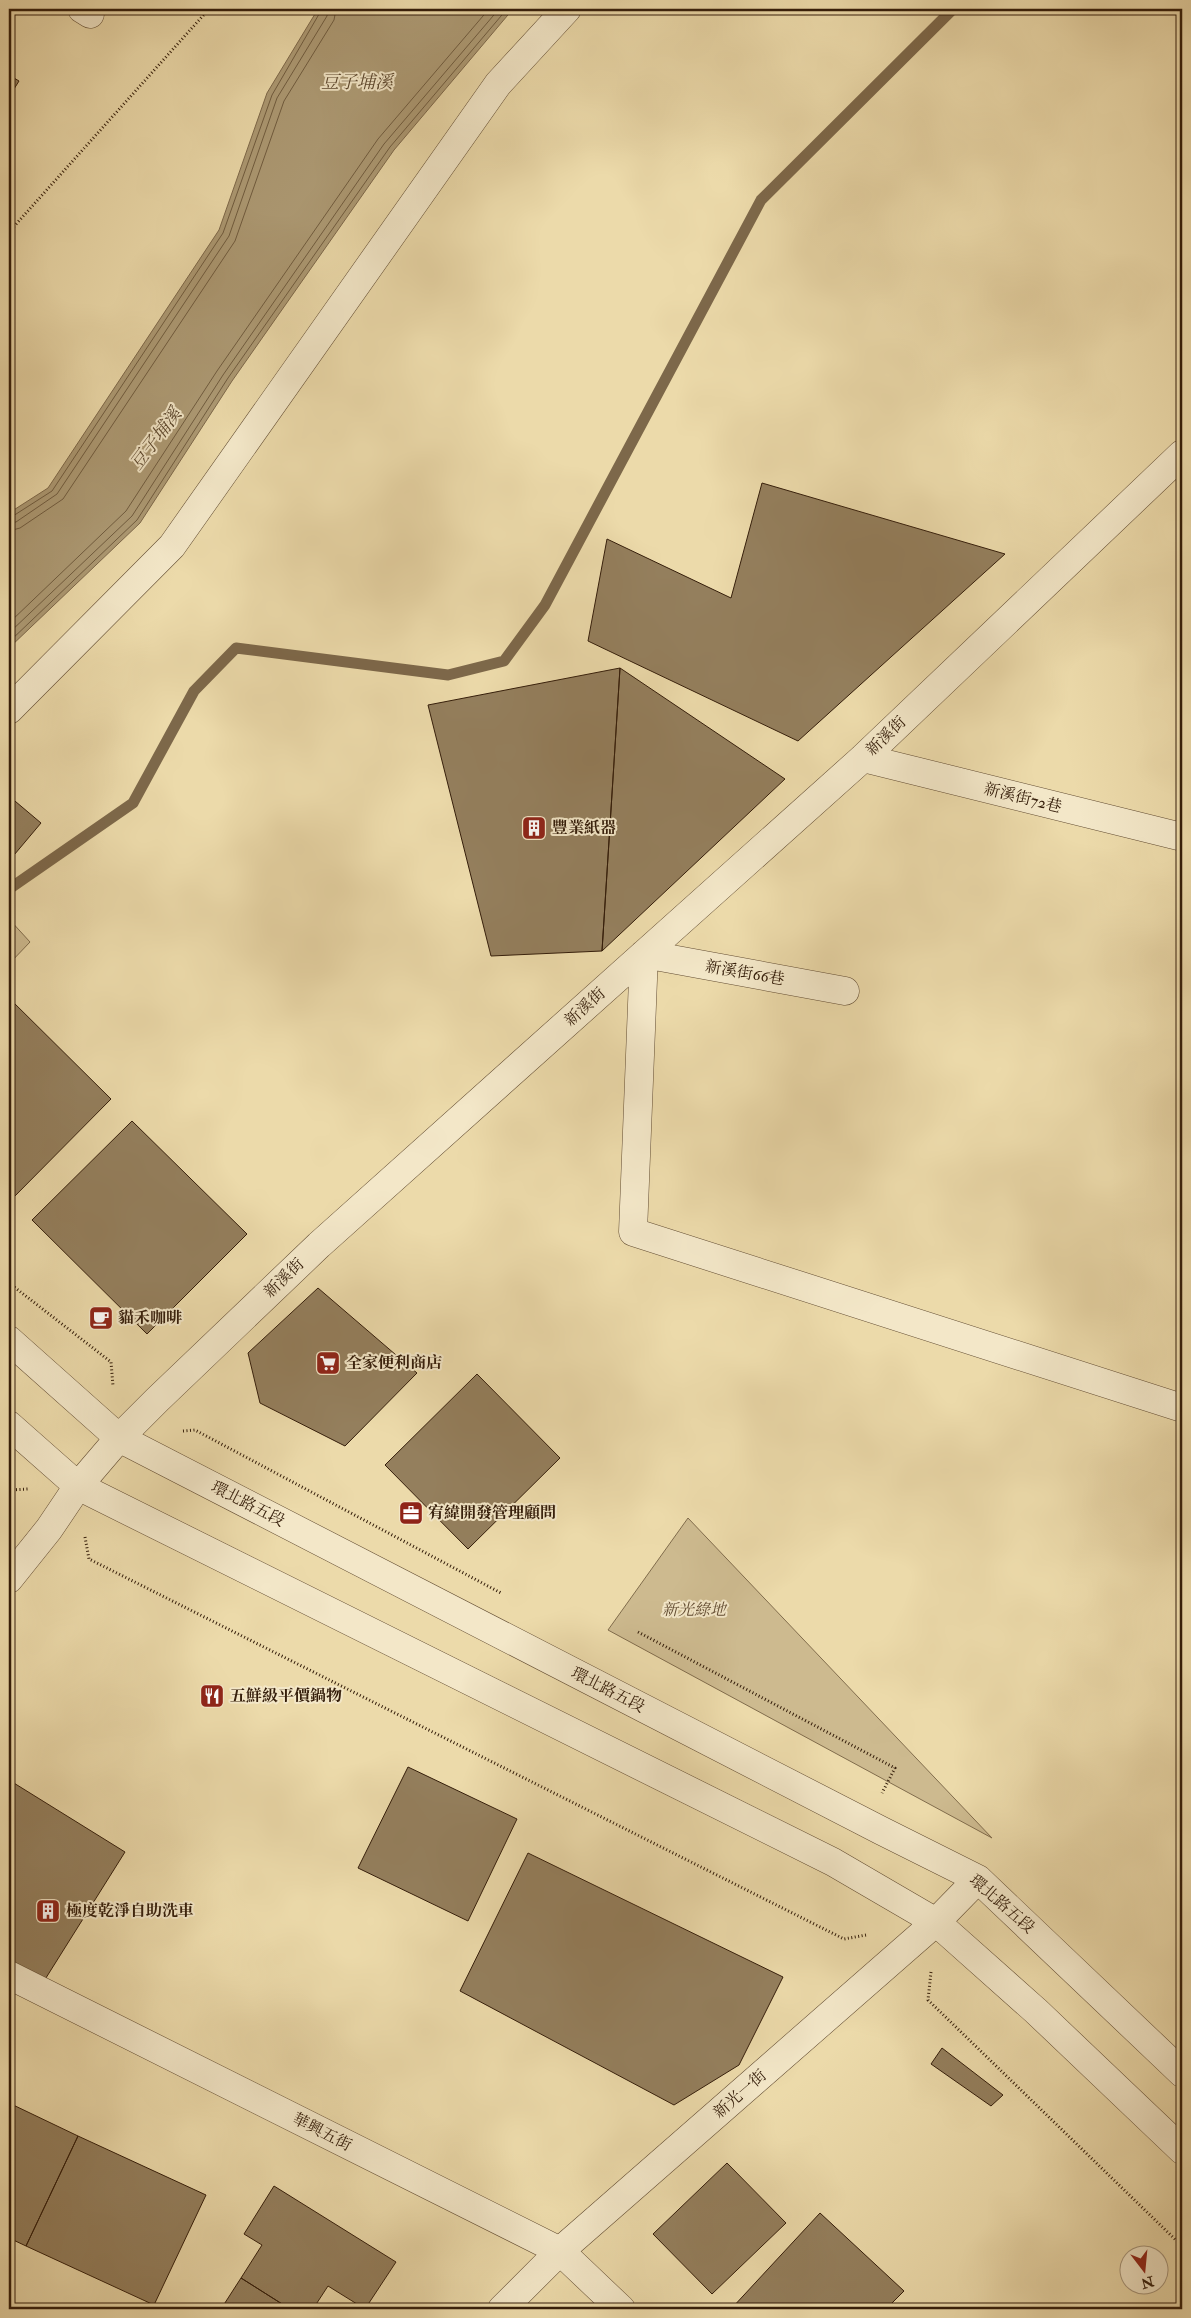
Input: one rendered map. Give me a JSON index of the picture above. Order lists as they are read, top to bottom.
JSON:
{
  "streets": {
    "street": [
      "新溪街",
      "新溪街72巷",
      "新溪街66巷",
      "環北路五段",
      "新光一街",
      "華興五街"
    ]
  },
  "crossings": [
    ["新溪街", "新溪街72巷"],
    ["新溪街", "新溪街66巷"],
    ["新溪街", "環北路五段"],
    ["環北路五段", "新光一街"],
    ["新光一街", "華興五街"]
  ],
  "water": ["豆子埔溪"],
  "parks": ["新光綠地"],
  "places": {
    "building": ["豐業紙器", "極度乾淨自助洗車"],
    "cafe": ["貓禾咖啡"],
    "supermarket": ["全家便利商店"],
    "office": ["宥緯開發管理顧問"],
    "restaurant": ["五鮮級平價鍋物"]
  },
  "north": "bottom"
}
